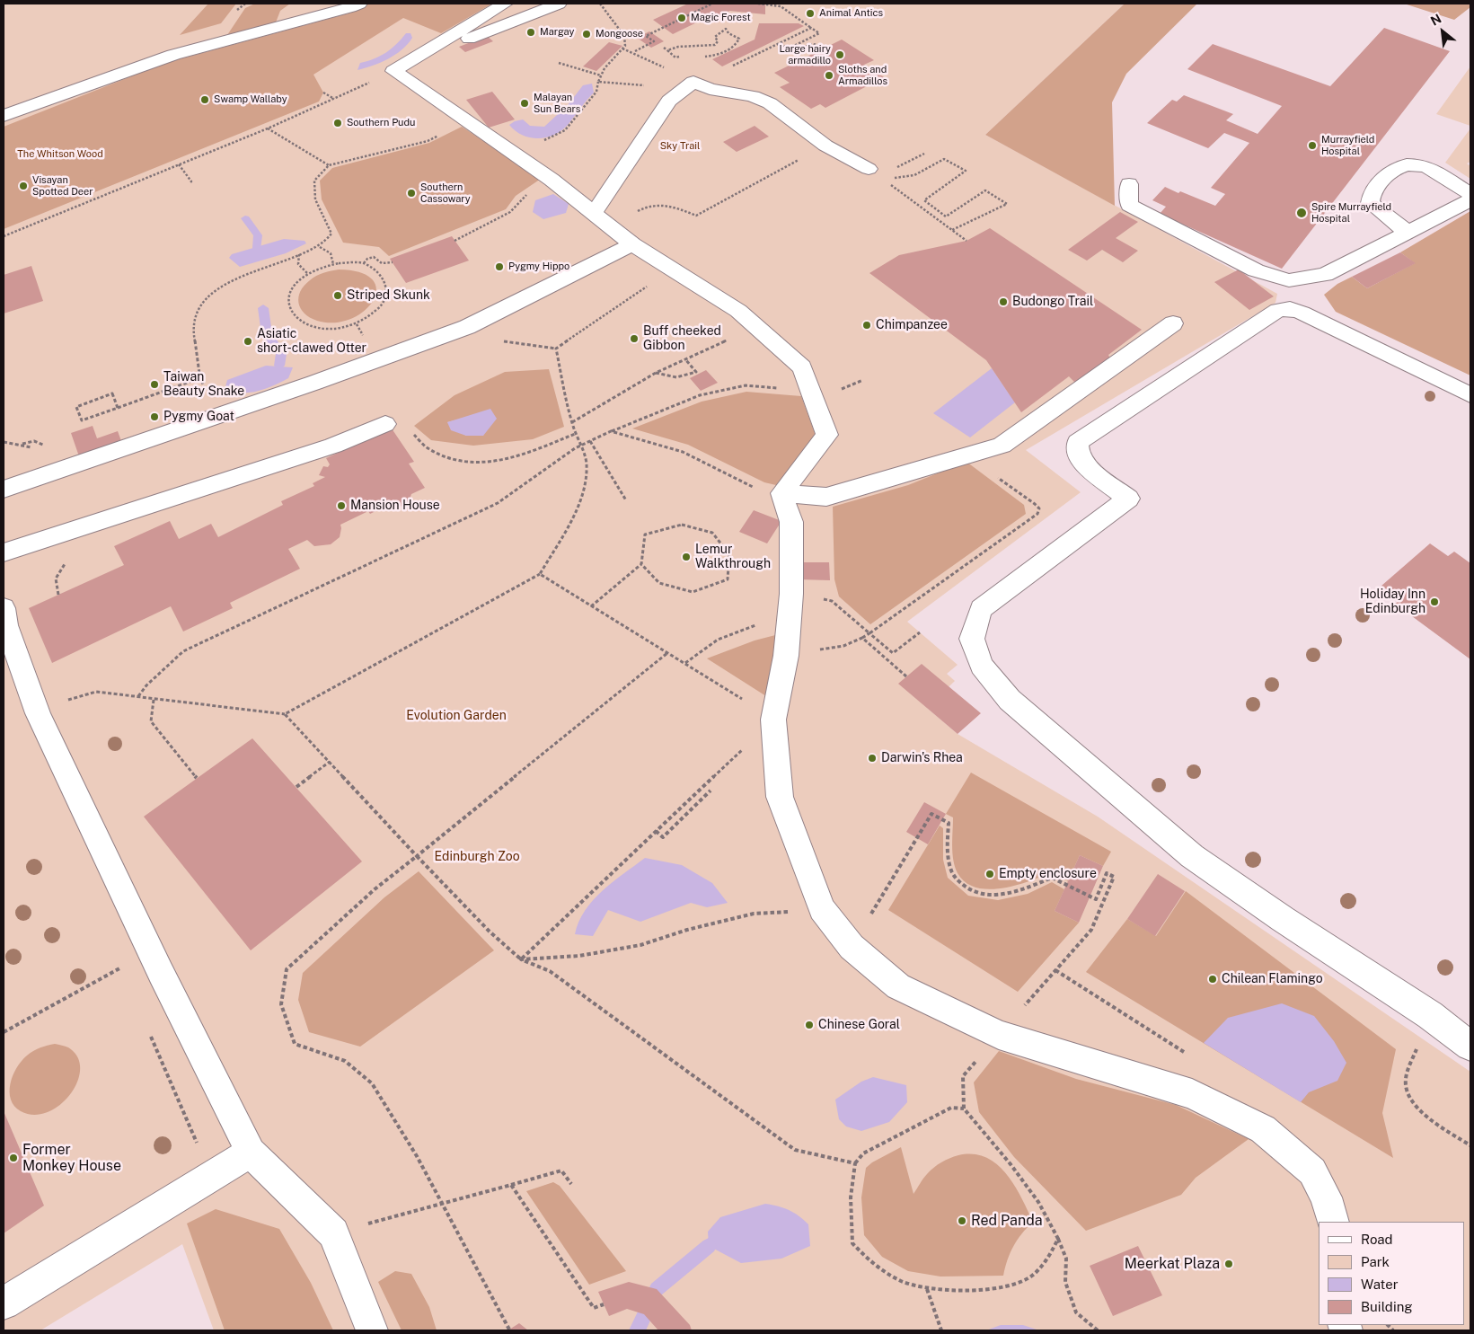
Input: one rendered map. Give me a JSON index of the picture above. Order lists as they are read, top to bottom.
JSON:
{
  "parks": [
    "Sky Trail",
    "The Whitson Wood",
    "Evolution Garden",
    "Edinburgh Zoo"
  ],
  "places": [
    "Animal Antics",
    "Magic Forest",
    "Margay",
    "Mongoose",
    "Large hairy armadillo",
    "Sloths and Armadillos",
    "Swamp Wallaby",
    "Malayan Sun Bears",
    "Southern Pudu",
    "Murrayfield Hospital",
    "Visayan Spotted Deer",
    "Southern Cassowary",
    "Spire Murrayfield Hospital",
    "Pygmy Hippo",
    "Striped Skunk",
    "Budongo Trail",
    "Chimpanzee",
    "Buff cheeked Gibbon",
    "Asiatic short-clawed Otter",
    "Taiwan Beauty Snake",
    "Pygmy Goat",
    "Mansion House",
    "Lemur Walkthrough",
    "Holiday Inn Edinburgh",
    "Darwin's Rhea",
    "Empty enclosure",
    "Chilean Flamingo",
    "Chinese Goral",
    "Former Monkey House",
    "Red Panda",
    "Meerkat Plaza"
  ],
  "legend": [
    "Road",
    "Park",
    "Water",
    "Building"
  ],
  "north": "top left"
}
